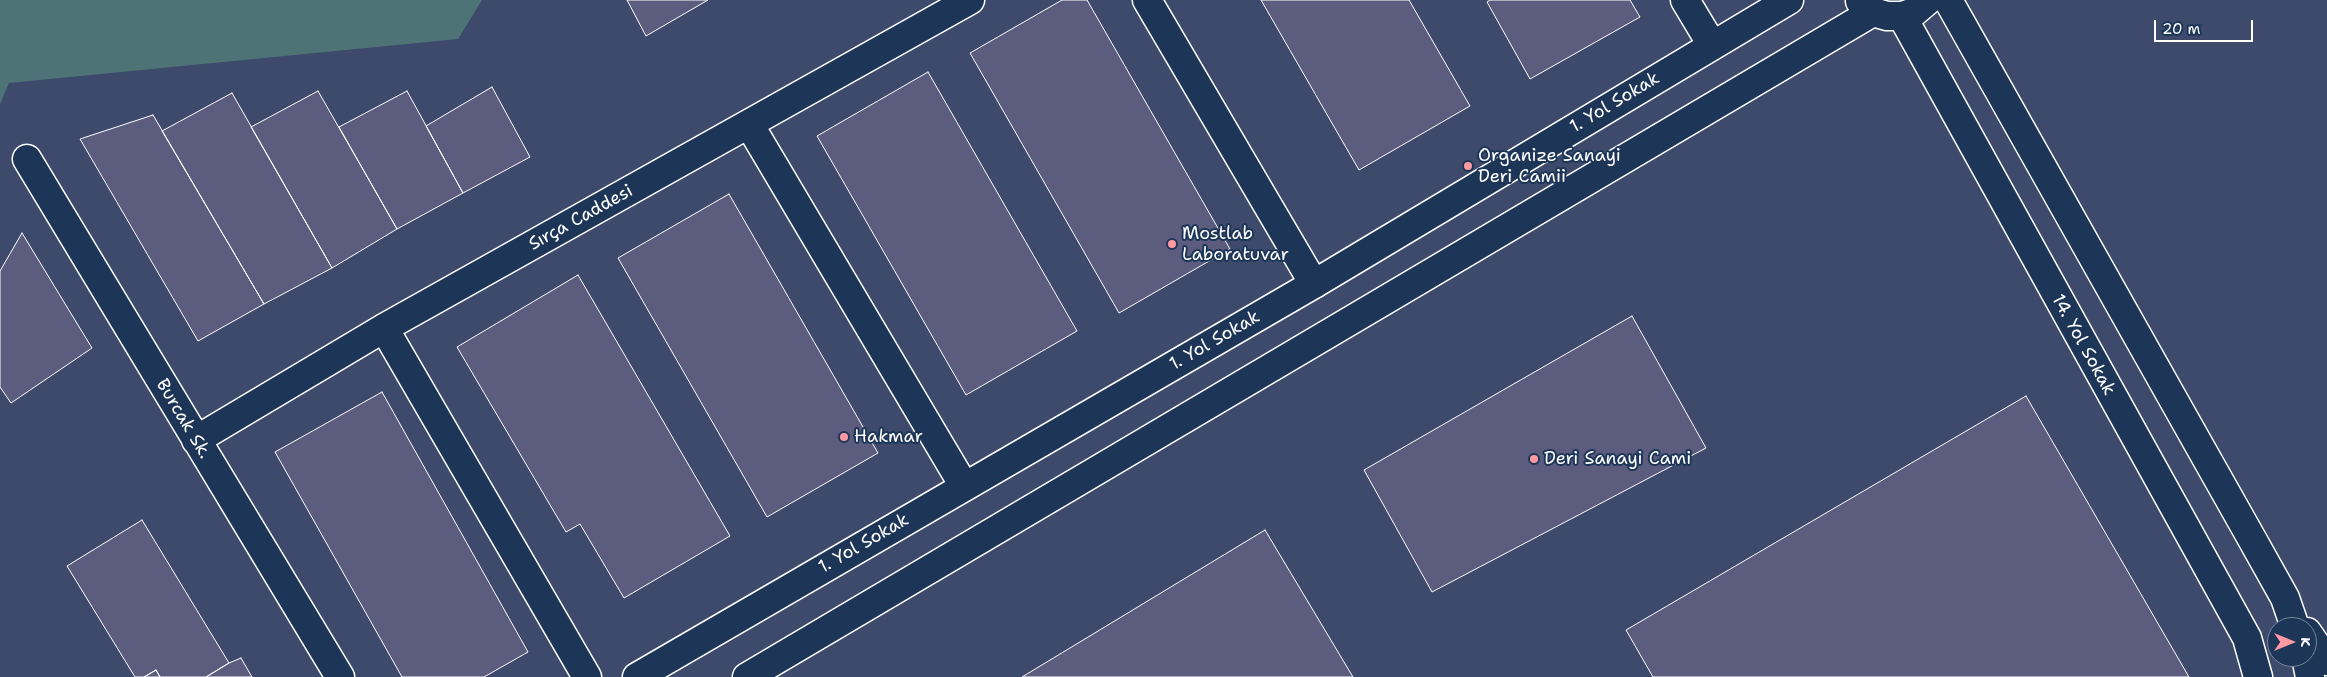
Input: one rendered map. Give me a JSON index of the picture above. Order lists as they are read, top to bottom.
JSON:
{
  "streets": {
    "street": [
      "1. Yol Sokak",
      "Sırça Caddesi",
      "14. Yol Sokak",
      "Burcak Sk."
    ]
  },
  "crossings": [
    ["Sırça Caddesi", "Burcak Sk."]
  ],
  "places": [
    "Organize Sanayi Deri Camii",
    "Mostlab Laboratuvar",
    "Hakmar",
    "Deri Sanayi Cami"
  ],
  "scale_bar": "20 m",
  "north": "right"
}
